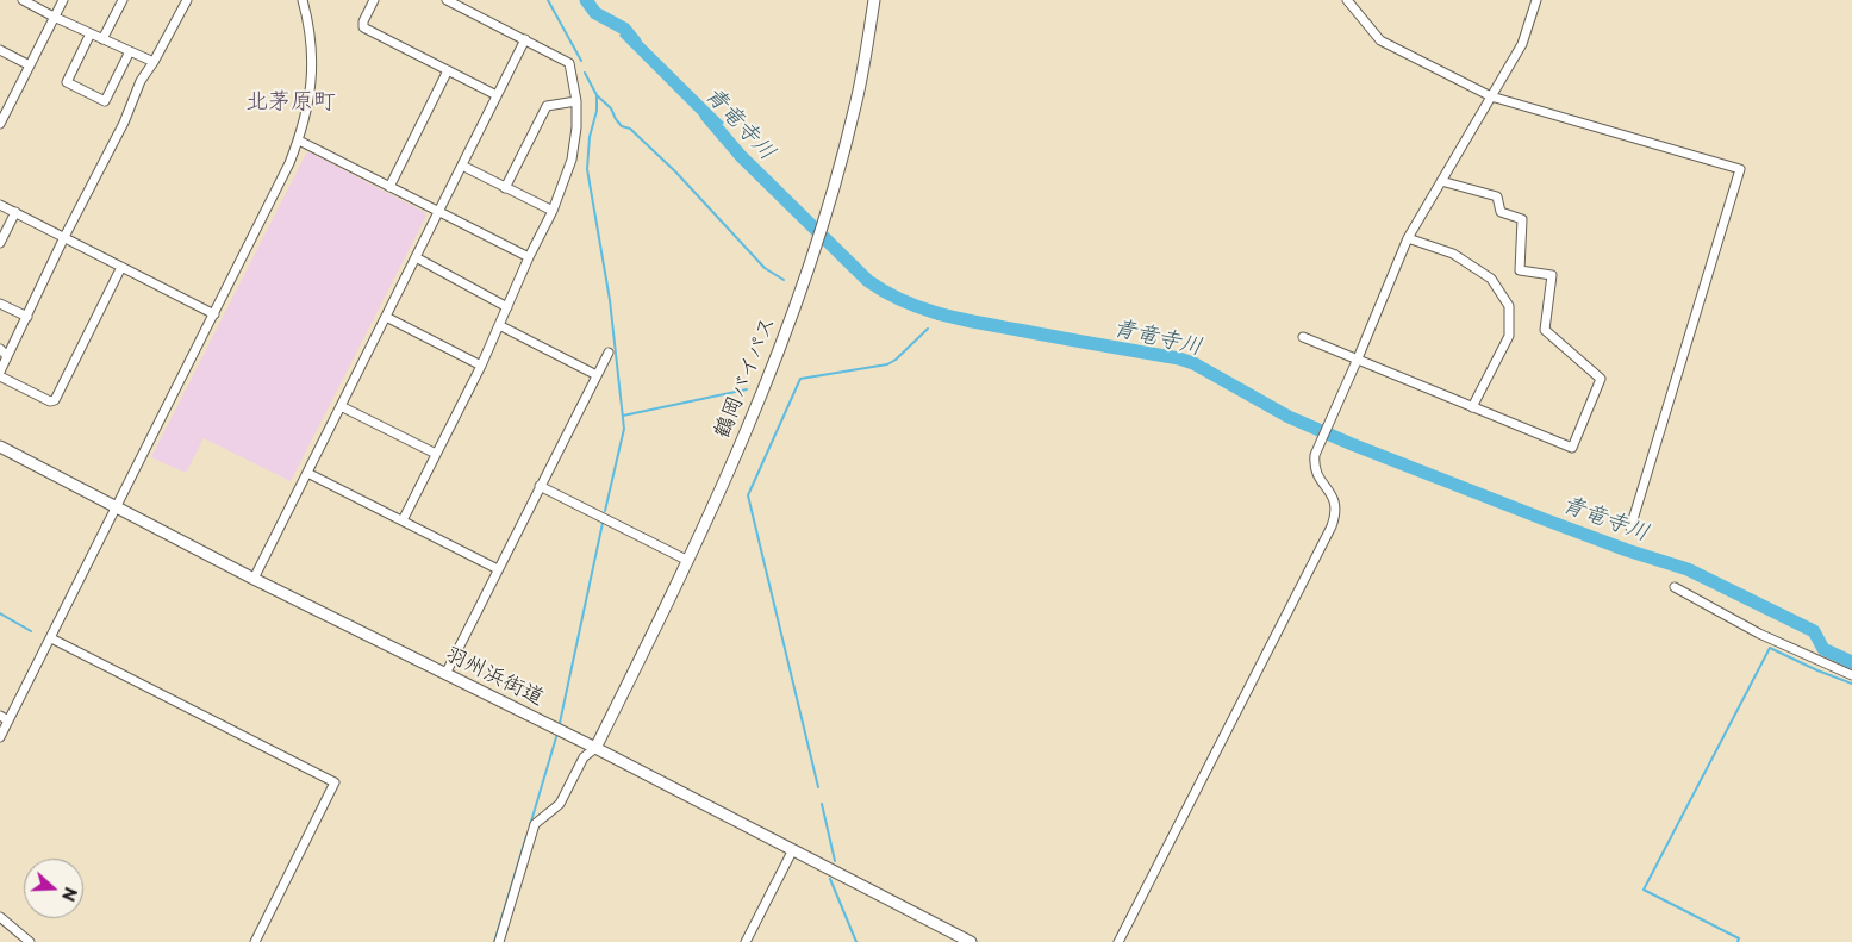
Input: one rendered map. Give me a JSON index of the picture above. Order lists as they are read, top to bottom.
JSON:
{
  "streets": {
    "main road": ["鶴岡バイパス", "羽州浜街道"]
  },
  "crossings": [
    ["鶴岡バイパス", "羽州浜街道"]
  ],
  "districts": ["北茅原町"],
  "water": ["青竜寺川"],
  "north": "right"
}
